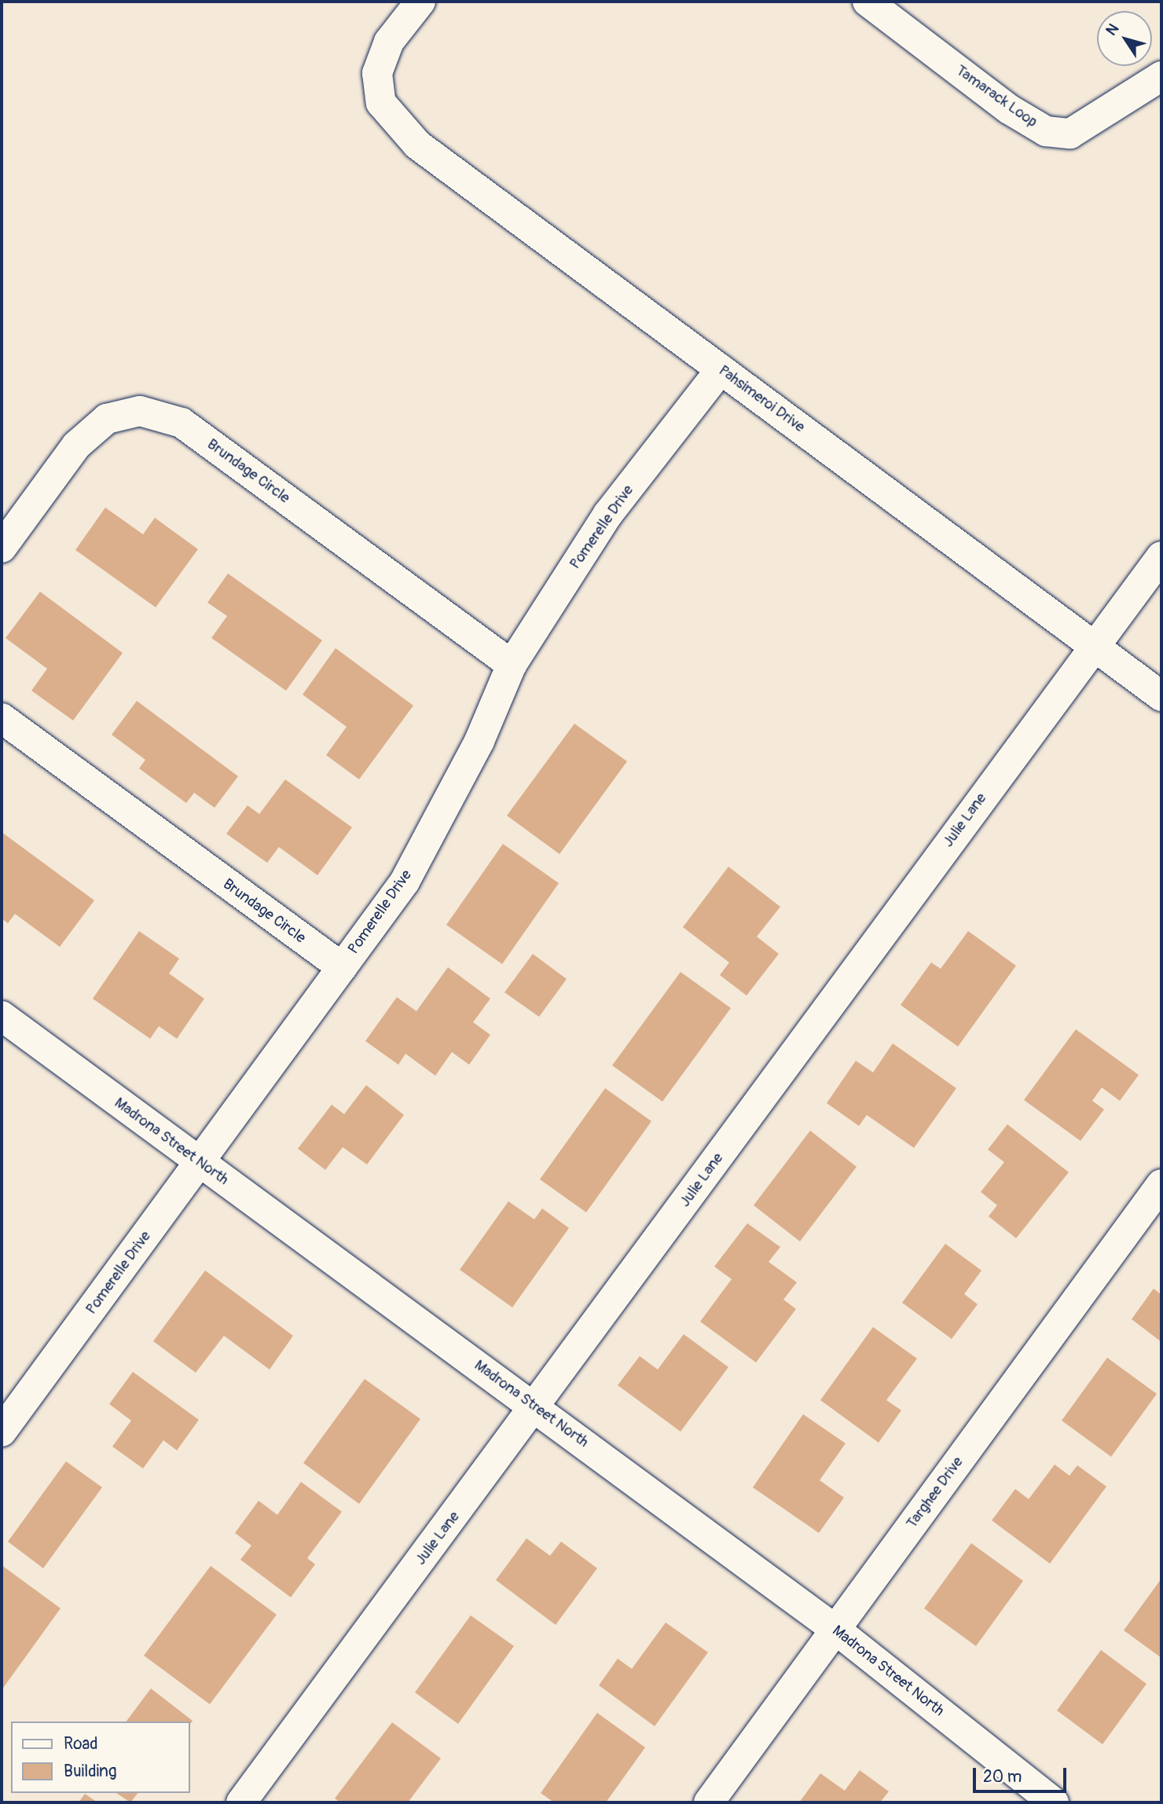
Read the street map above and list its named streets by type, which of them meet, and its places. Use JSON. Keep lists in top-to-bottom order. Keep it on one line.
{"streets":{"street":["Tamarack Loop","Pahsimeroi Drive","Brundage Circle","Pomerelle Drive","Julie Lane","Madrona Street North","Targhee Drive"]},"crossings":[["Pahsimeroi Drive","Pomerelle Drive"],["Pahsimeroi Drive","Julie Lane"],["Brundage Circle","Pomerelle Drive"],["Pomerelle Drive","Madrona Street North"],["Julie Lane","Madrona Street North"],["Madrona Street North","Targhee Drive"]],"legend":["Road","Building"],"scale_bar":"20 m","north":"top left"}
